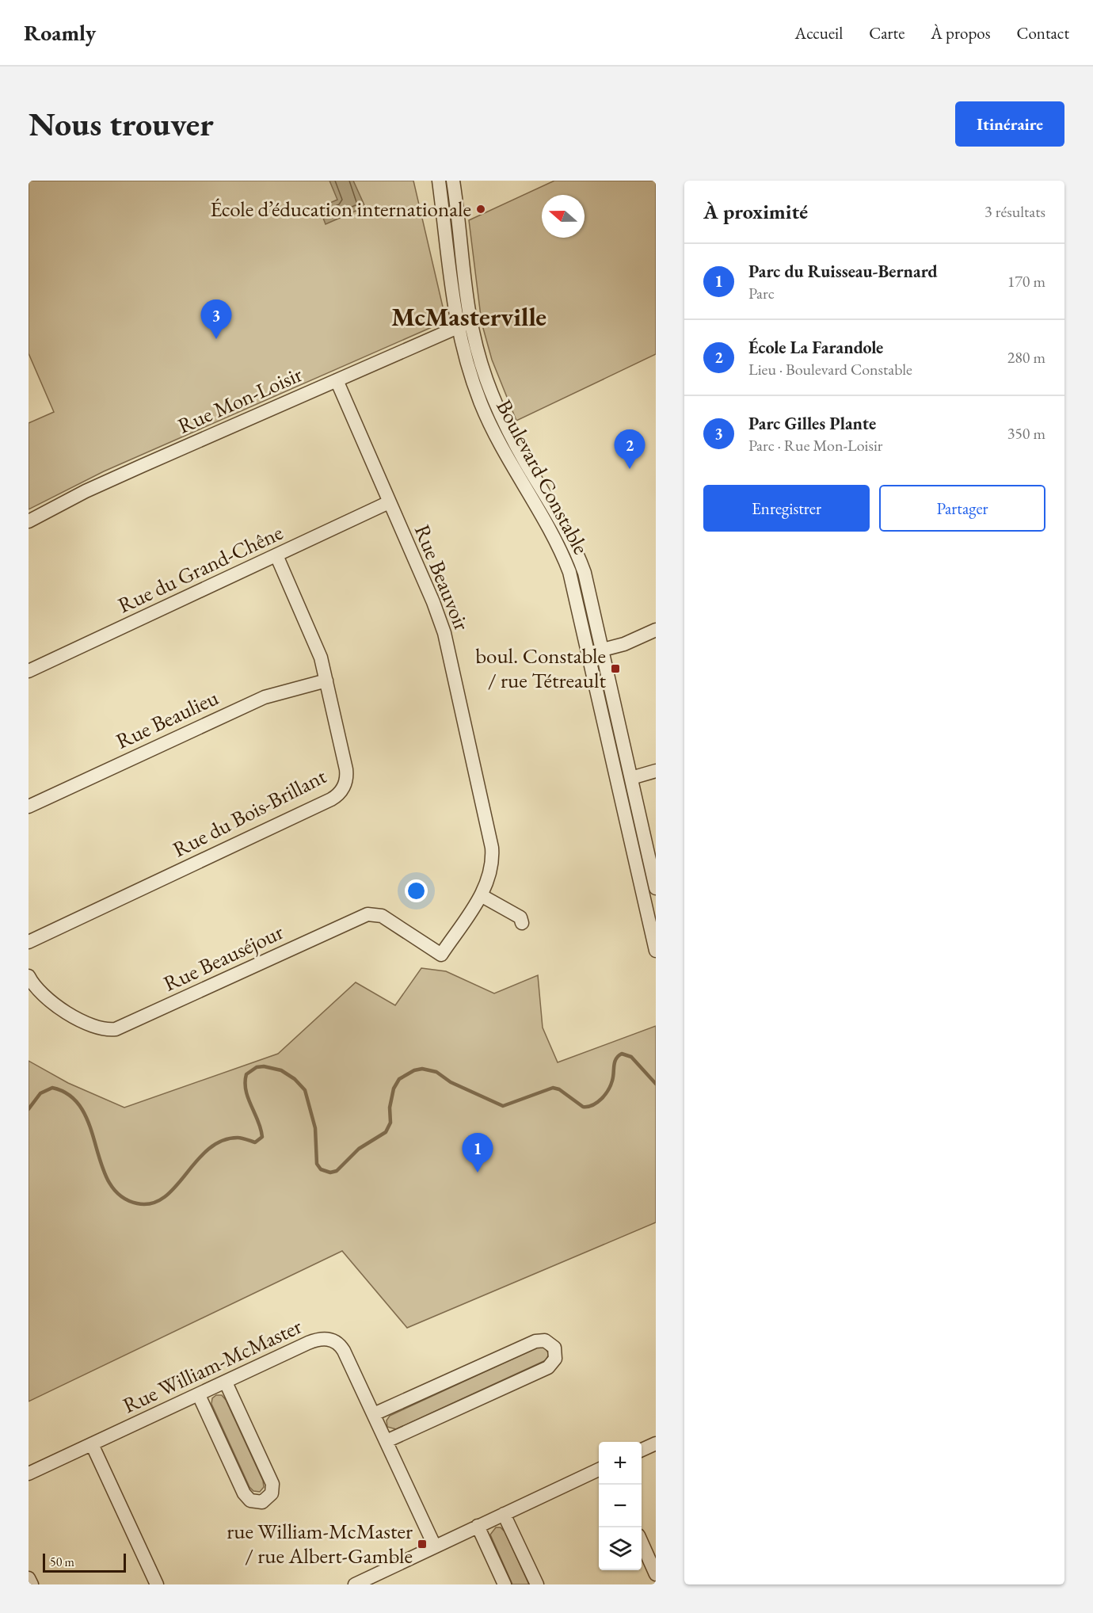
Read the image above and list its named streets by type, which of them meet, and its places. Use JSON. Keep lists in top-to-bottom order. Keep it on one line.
{"streets":{"street":["Rue Mon-Loisir","Boulevard Constable","Rue du Grand-Chêne","Rue Beauvoir","Rue Beaulieu","Rue du Bois-Brillant","Rue Beauséjour","Rue William-McMaster"]},"crossings":[["Rue Mon-Loisir","Boulevard Constable"],["Rue Mon-Loisir","Rue Beauvoir"],["Rue du Grand-Chêne","Rue Beauvoir"],["Rue du Grand-Chêne","Rue du Bois-Brillant"],["Rue Beauvoir","Rue Beauséjour"],["Rue Beaulieu","Rue du Bois-Brillant"]],"districts":["McMasterville"],"places":{"other":["École d’éducation internationale"],"transit":["boul. Constable / rue Tétreault","rue William-McMaster / rue Albert-Gamble"]},"scale_bar":"50 m","north":"left","page":{"header":"Roamly","nav":["Accueil","Carte","À propos","Contact"],"buttons":["Itinéraire",["Enregistrer","Partager"]],"title":"Nous trouver","heading":["À proximité","3 résultats"],"list":[{"mark":"1","name":"Parc du Ruisseau-Bernard","note":"Parc","value":"170 m"},{"mark":"2","name":"École La Farandole","note":"Lieu · Boulevard Constable","value":"280 m"},{"mark":"3","name":"Parc Gilles Plante","note":"Parc · Rue Mon-Loisir","value":"350 m"}],"pins":["3","2","1"],"map_buttons":["+","−"],"scale":"50 m"}}
